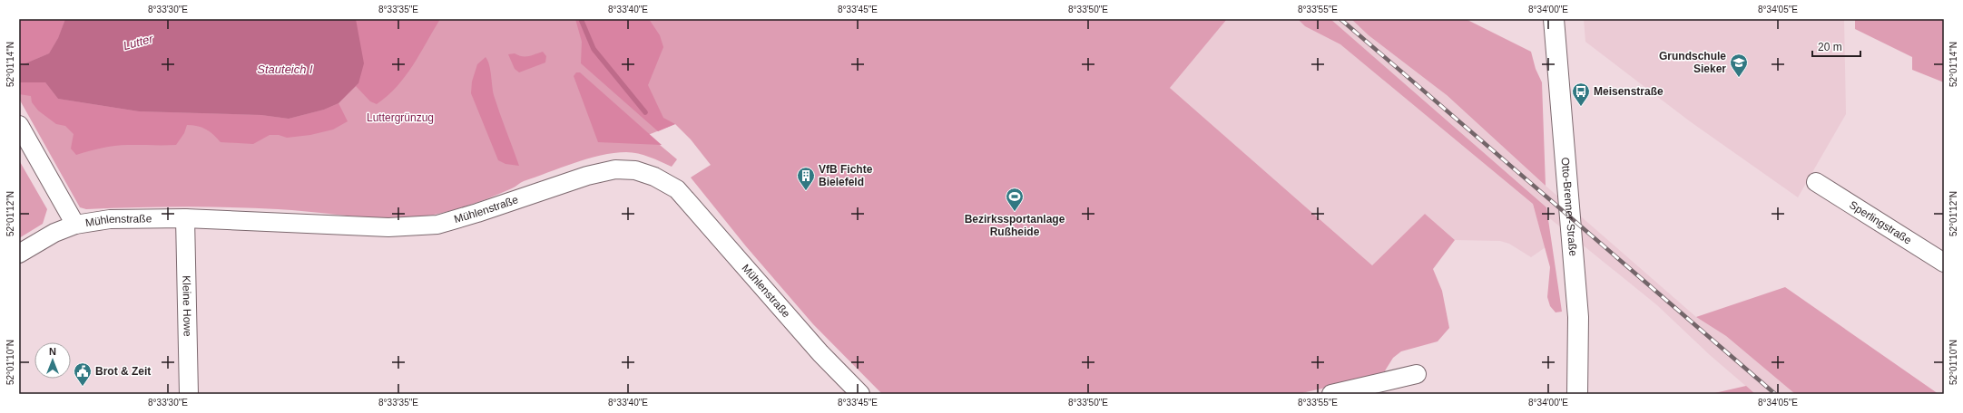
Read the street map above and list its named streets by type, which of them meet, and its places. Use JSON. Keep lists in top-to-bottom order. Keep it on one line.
{"streets":{"street":["Otto-Brenner-Straße","Mühlenstraße","Sperlingstraße","Kleine Howe"]},"crossings":[["Mühlenstraße","Kleine Howe"]],"water":["Lutter","Stauteich I"],"parks":["Luttergrünzug"],"places":{"school or university":["Grundschule Sieker"],"bus stop":["Meisenstraße"],"building":["VfB Fichte Bielefeld"],"sports":["Bezirkssportanlage Rußheide"],"public building":["Brot & Zeit"]},"scale_bar":"20 m","north":"top","coordinates":["8°33'30\"E","8°33'35\"E","8°33'40\"E","8°33'45\"E","8°33'50\"E","8°33'55\"E","8°34'00\"E","8°34'05\"E","52°01'14\"N","52°01'12\"N","52°01'10\"N"]}
